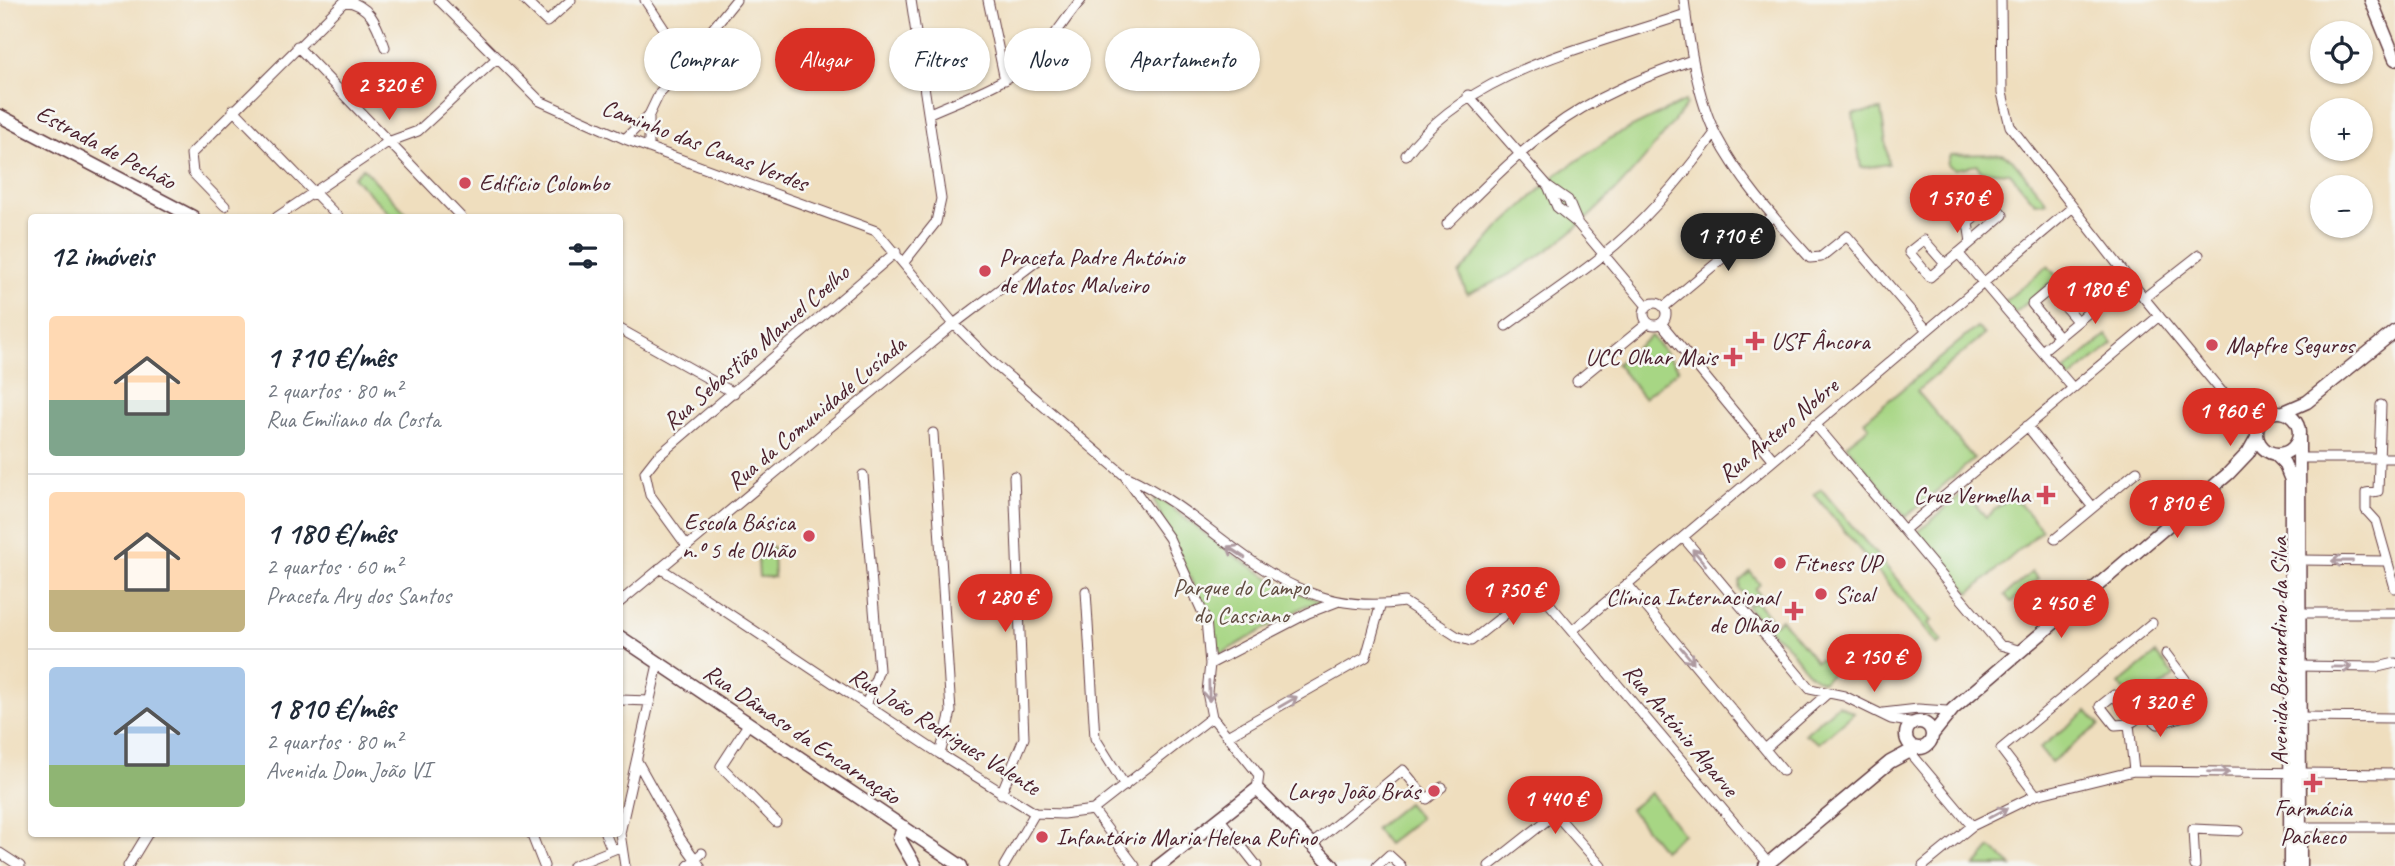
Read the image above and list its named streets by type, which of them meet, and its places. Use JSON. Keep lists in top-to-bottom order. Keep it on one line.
{"streets":{"main road":["Estrada de Pechão","Avenida Bernardino da Silva","Rua Dâmaso da Encarnação"],"street":["Caminho das Canas Verdes","Rua Sebastião Manuel Coelho","Rua da Comunidade Lusíada","Rua Antero Nobre","Rua António Algarve","Rua João Rodrigues Valente"]},"crossings":[["Caminho das Canas Verdes","Rua Sebastião Manuel Coelho"],["Caminho das Canas Verdes","Rua da Comunidade Lusíada"],["Rua Sebastião Manuel Coelho","Rua da Comunidade Lusíada"],["Rua da Comunidade Lusíada","Rua João Rodrigues Valente"],["Rua Antero Nobre","Rua António Algarve"]],"parks":["Parque do Campo do Cassiano"],"places":{"other":["Edifício Colombo","Praceta Padre António de Matos Malveiro","Mapfre Seguros","Escola Básica n.º 5 de Olhão","Fitness UP","Sical","Largo João Brás","Infantário Maria Helena Rufino"],"health":["USF Âncora","UCC Olhar Mais","Cruz Vermelha","Clínica Internacional de Olhão","Farmácia Pacheco"]},"page":{"map_buttons":["+","−"],"chip":["Comprar","Alugar","Filtros","Novo","Apartamento"],"price":["2 320 €","1 570 €","1 710 €","1 180 €","1 960 €","1 810 €","1 750 €","1 280 €","2 450 €","2 150 €","1 320 €","1 440 €"],"heading":"12 imóveis","list":[{"name":"1 710 €/mês","note":"2 quartos · 80 m² · Rua Emiliano da Costa"},{"name":"1 180 €/mês","note":"2 quartos · 60 m² · Praceta Ary dos Santos"},{"name":"1 810 €/mês","note":"2 quartos · 80 m² · Avenida Dom João VI"}]}}
